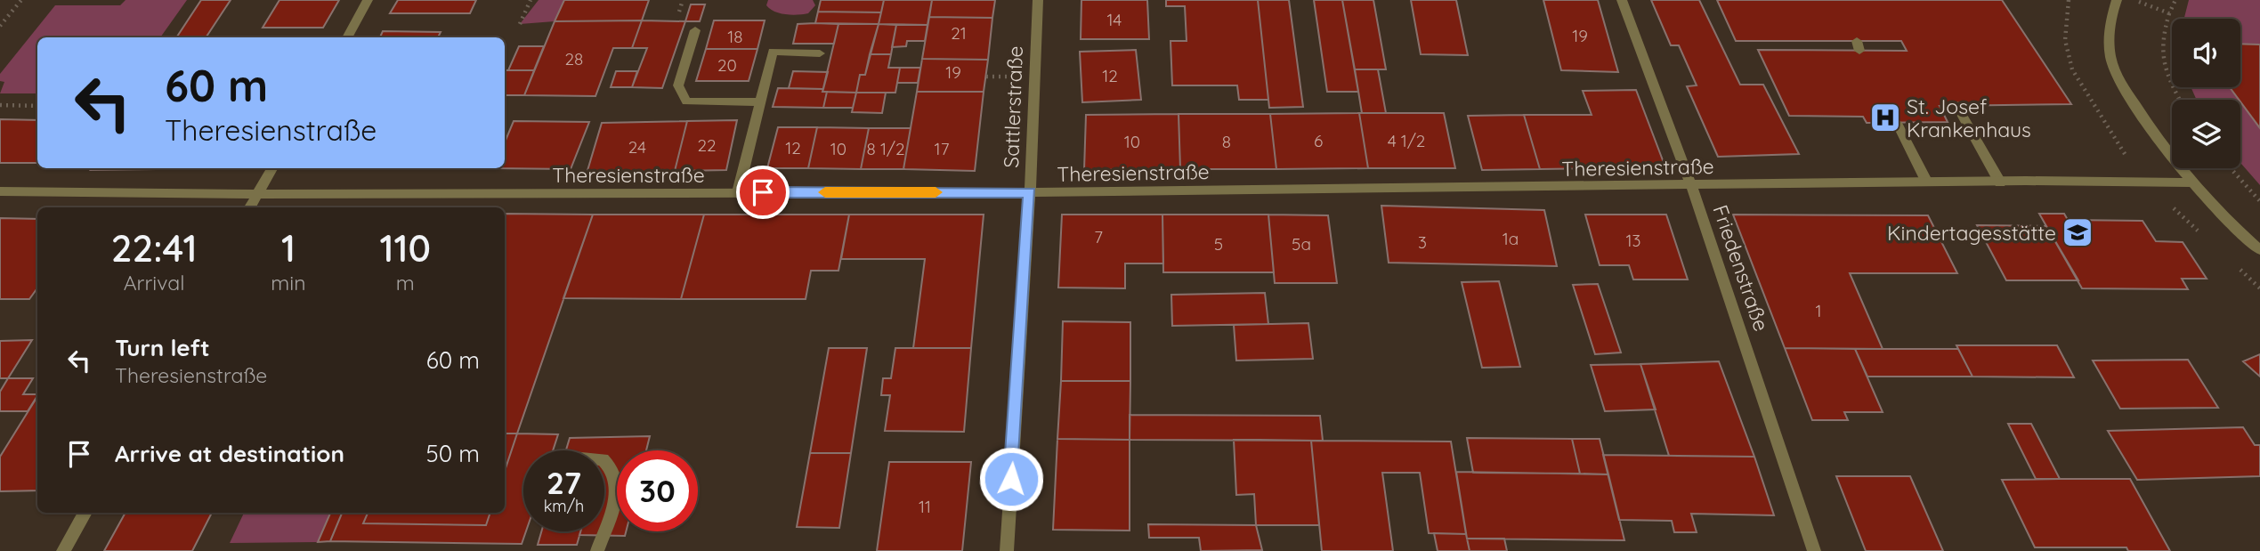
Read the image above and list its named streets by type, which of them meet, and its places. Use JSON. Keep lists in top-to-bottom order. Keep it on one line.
{"streets":{"street":["Sattlerstraße","Theresienstraße","Friedenstraße"]},"crossings":[["Sattlerstraße","Theresienstraße"],["Theresienstraße","Friedenstraße"]],"places":{"hospital":["St. Josef Krankenhaus"],"school or university":["Kindertagesstätte"]},"house_numbers":["14","21","19","18","28","20","19","12","6","4 1/2","10","8","22","24","12","10","8 1/2","17","7","1a","13","3","5","5a","1","11"],"page":{"turn":["60 m","Theresienstraße"],"eta":["22:41","Arrival","1","min","110","m"],"list":[{"name":"Turn left","note":"Theresienstraße","value":"60 m"},{"name":"Arrive at destination","value":"50 m"}],"speed":"27 km/h","limit":"30"}}
